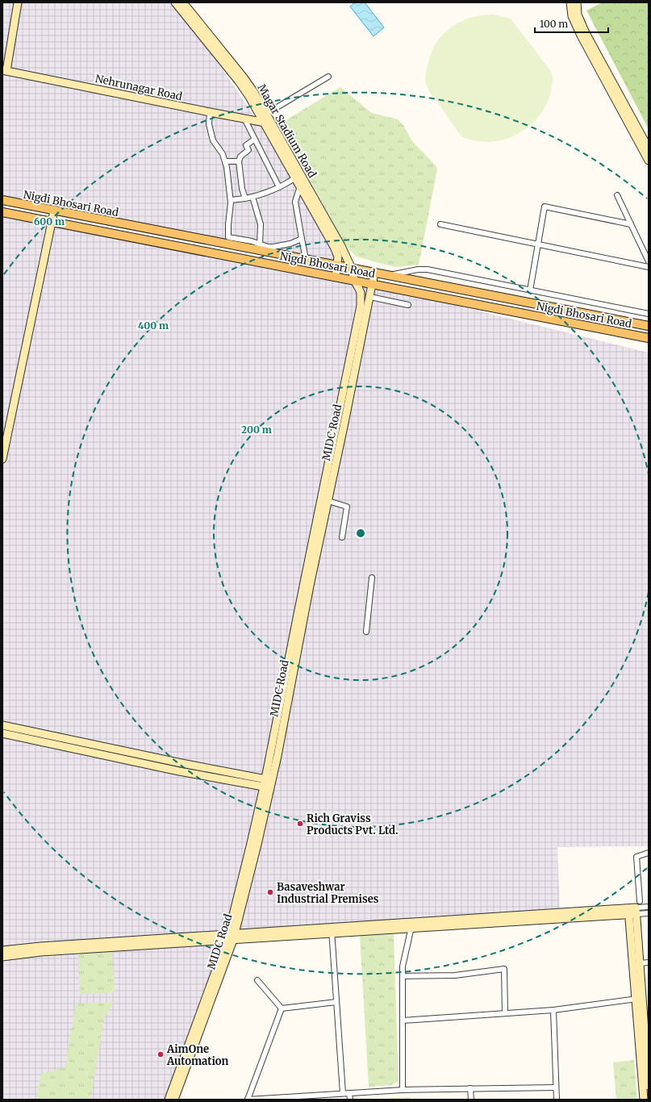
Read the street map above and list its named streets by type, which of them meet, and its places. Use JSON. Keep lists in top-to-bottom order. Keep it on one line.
{"streets":{"main road":["Nehrunagar Road","Magar Stadium Road","Nigdi Bhosari Road","MIDC Road"]},"crossings":[["Nehrunagar Road","Magar Stadium Road"],["Magar Stadium Road","Nigdi Bhosari Road"],["Magar Stadium Road","MIDC Road"],["Nigdi Bhosari Road","MIDC Road"]],"places":["Rich Graviss Products Pvt. Ltd.","Basaveshwar Industrial Premises","AimOne Automation"],"scale_bar":"100 m","rings":["600 m","400 m","200 m"]}
